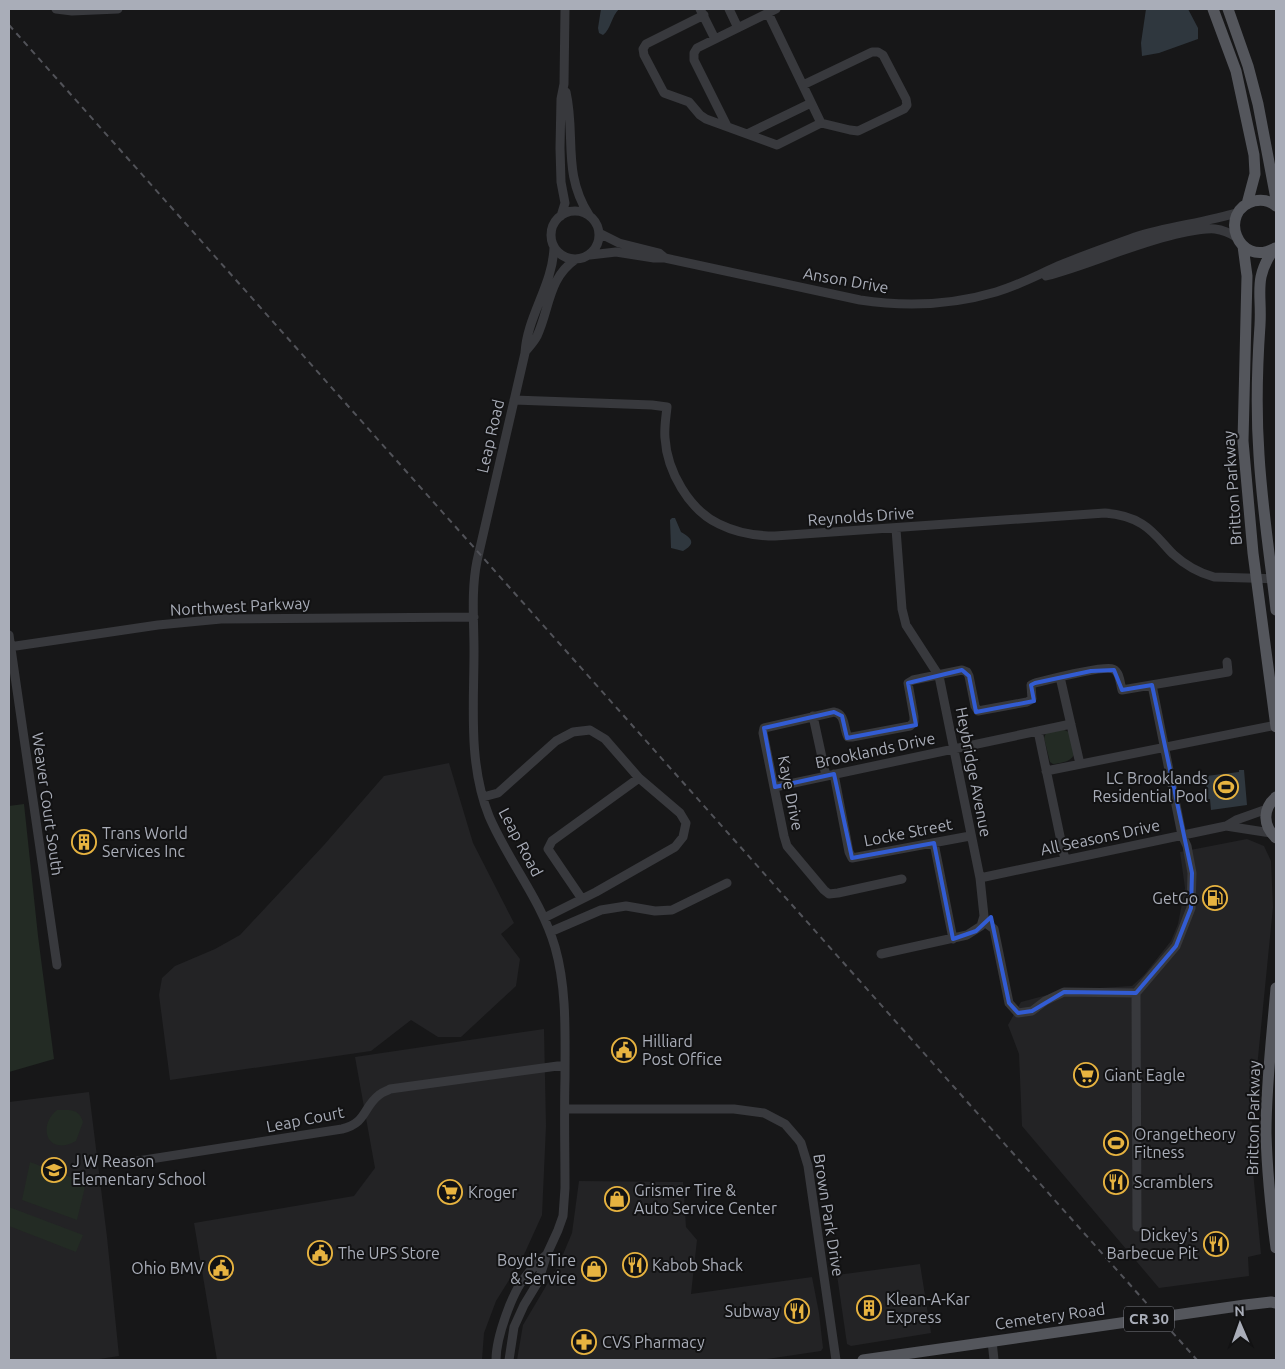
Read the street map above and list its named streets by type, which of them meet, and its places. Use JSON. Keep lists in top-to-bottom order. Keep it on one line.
{"streets":{"main road":["Britton Parkway","Cemetery Road","CR 30"],"street":["Anson Drive","Leap Road","Reynolds Drive","Northwest Parkway","Brooklands Drive","Heybridge Avenue","Kaye Drive","Weaver Court South","Locke Street","All Seasons Drive","Leap Court","Brown Park Drive"]},"crossings":[["Anson Drive","Leap Road"],["Anson Drive","Britton Parkway"],["Leap Road","Reynolds Drive"],["Leap Road","Northwest Parkway"],["Leap Road","Leap Court"],["Leap Road","Brown Park Drive"],["Britton Parkway","Reynolds Drive"],["Reynolds Drive","Heybridge Avenue"],["Northwest Parkway","Weaver Court South"],["Brooklands Drive","Heybridge Avenue"],["Brooklands Drive","Kaye Drive"],["Brooklands Drive","Locke Street"],["Heybridge Avenue","Locke Street"],["Heybridge Avenue","All Seasons Drive"]],"places":{"sports":["LC Brooklands Residential Pool","Orangetheory Fitness"],"building":["Trans World Services Inc","Klean-A-Kar Express"],"fuel station":["GetGo"],"public building":["Hilliard Post Office","The UPS Store","Ohio BMV"],"supermarket":["Giant Eagle","Kroger"],"school or university":["J W Reason Elementary School"],"restaurant":["Scramblers","Dickey's Barbecue Pit","Kabob Shack","Subway"],"shop":["Grismer Tire & Auto Service Center","Boyd's Tire & Service"],"pharmacy":["CVS Pharmacy"]},"north":"top"}
